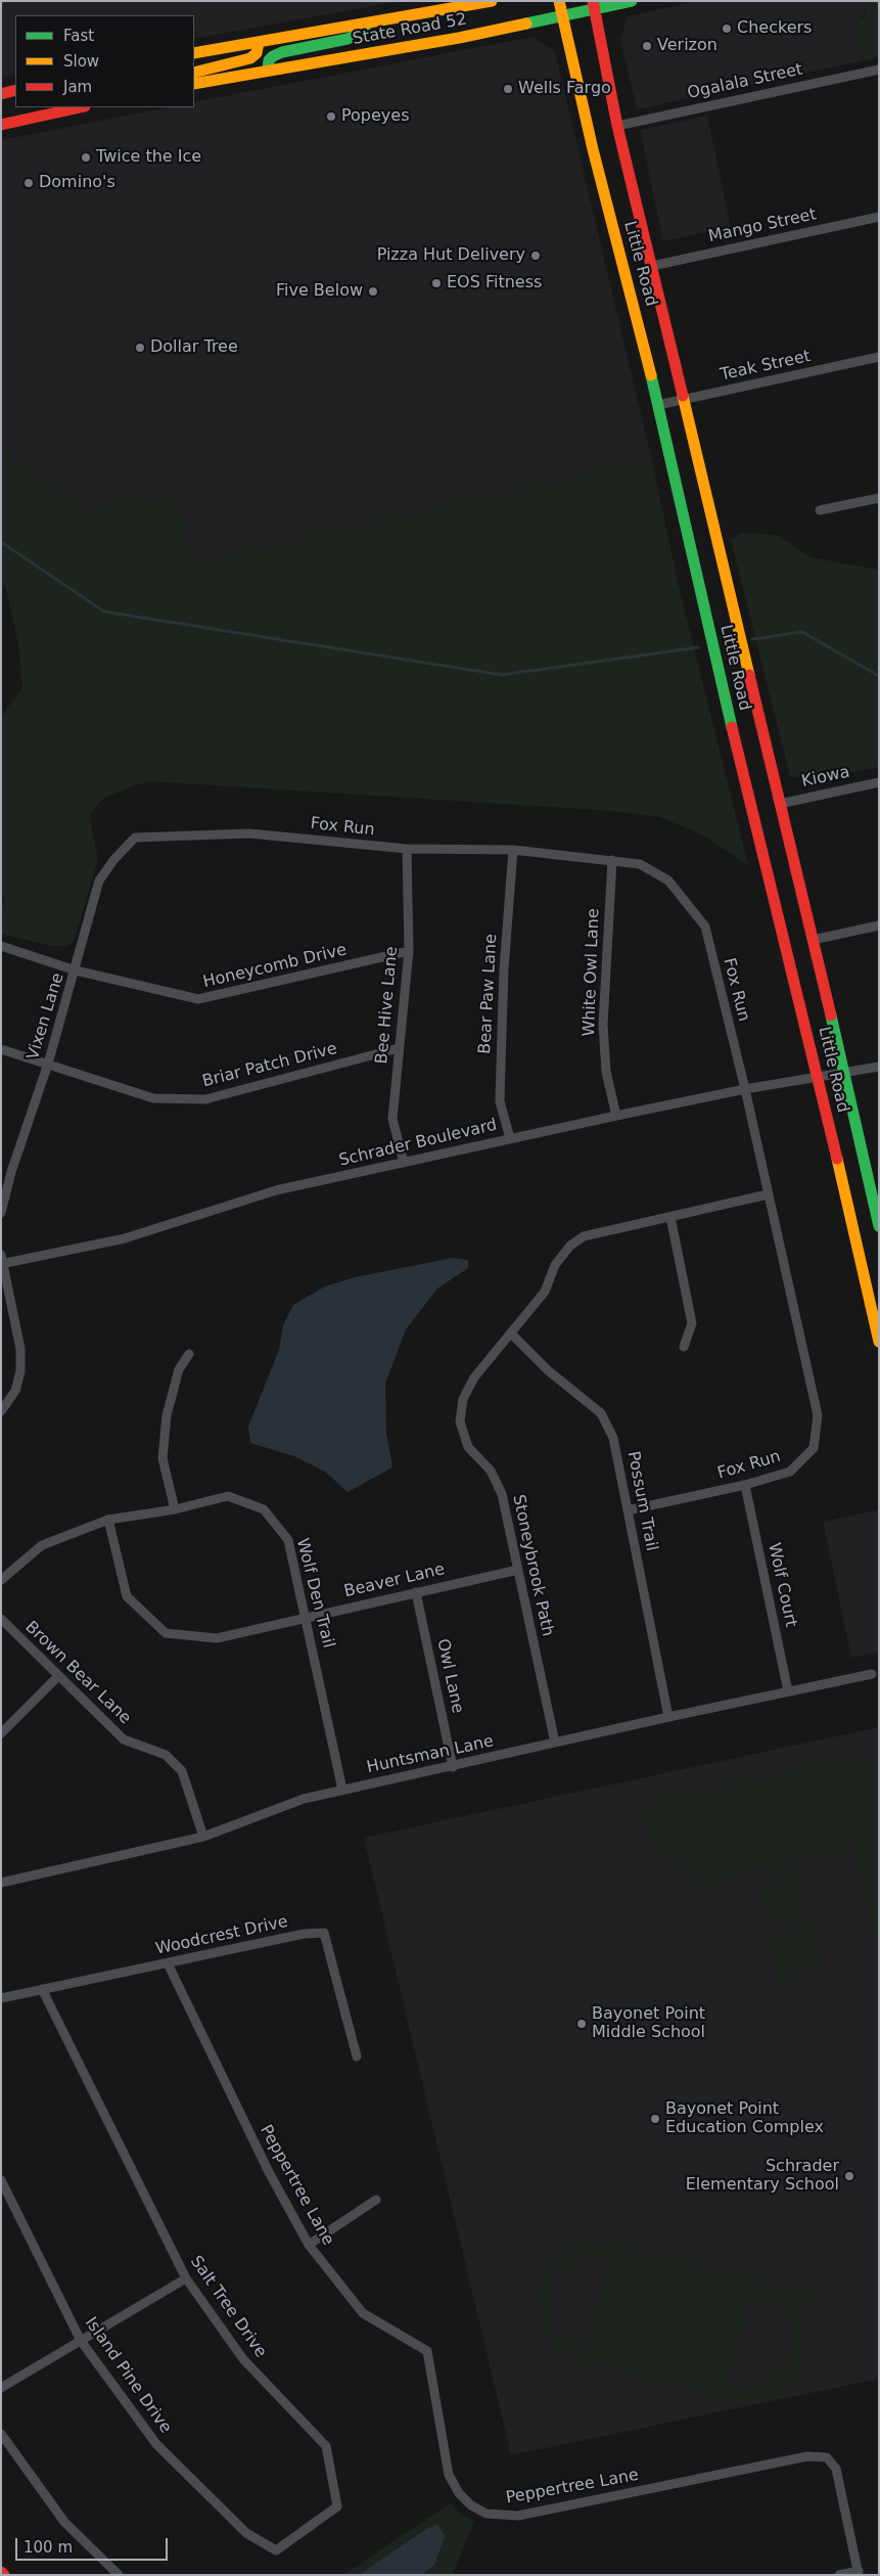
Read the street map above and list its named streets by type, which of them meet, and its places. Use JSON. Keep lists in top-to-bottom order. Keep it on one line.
{"streets":{"main road":["State Road 52","Little Road"],"street":["Ogalala Street","Mango Street","Teak Street","Kiowa","Fox Run","Honeycomb Drive","White Owl Lane","Bear Paw Lane","Bee Hive Lane","Vixen Lane","Briar Patch Drive","Schrader Boulevard","Possum Trail","Stoneybrook Path","Beaver Lane","Wolf Court","Wolf Den Trail","Brown Bear Lane","Owl Lane","Huntsman Lane","Woodcrest Drive","Peppertree Lane","Salt Tree Drive","Island Pine Drive"]},"crossings":[["State Road 52","Little Road"],["Ogalala Street","Little Road"],["Mango Street","Little Road"],["Little Road","Teak Street"],["Little Road","Kiowa"],["Little Road","Schrader Boulevard"],["Fox Run","White Owl Lane"],["Fox Run","Bear Paw Lane"],["Fox Run","Bee Hive Lane"],["Fox Run","Vixen Lane"],["Fox Run","Schrader Boulevard"],["Fox Run","Possum Trail"],["Fox Run","Stoneybrook Path"],["Fox Run","Wolf Court"],["Honeycomb Drive","Bee Hive Lane"],["Honeycomb Drive","Vixen Lane"],["White Owl Lane","Schrader Boulevard"],["Bear Paw Lane","Schrader Boulevard"],["Bee Hive Lane","Briar Patch Drive"],["Bee Hive Lane","Schrader Boulevard"],["Vixen Lane","Briar Patch Drive"],["Possum Trail","Stoneybrook Path"],["Possum Trail","Huntsman Lane"],["Stoneybrook Path","Beaver Lane"],["Stoneybrook Path","Huntsman Lane"],["Beaver Lane","Wolf Den Trail"],["Beaver Lane","Owl Lane"],["Wolf Court","Huntsman Lane"],["Wolf Den Trail","Huntsman Lane"],["Brown Bear Lane","Huntsman Lane"],["Owl Lane","Huntsman Lane"],["Woodcrest Drive","Peppertree Lane"],["Woodcrest Drive","Salt Tree Drive"],["Salt Tree Drive","Island Pine Drive"]],"places":["Checkers","Verizon","Wells Fargo","Popeyes","Twice the Ice","Domino's","Pizza Hut Delivery","EOS Fitness","Five Below","Dollar Tree","Bayonet Point Middle School","Bayonet Point Education Complex","Schrader Elementary School"],"legend":["Fast","Slow","Jam"],"scale_bar":"100 m"}
